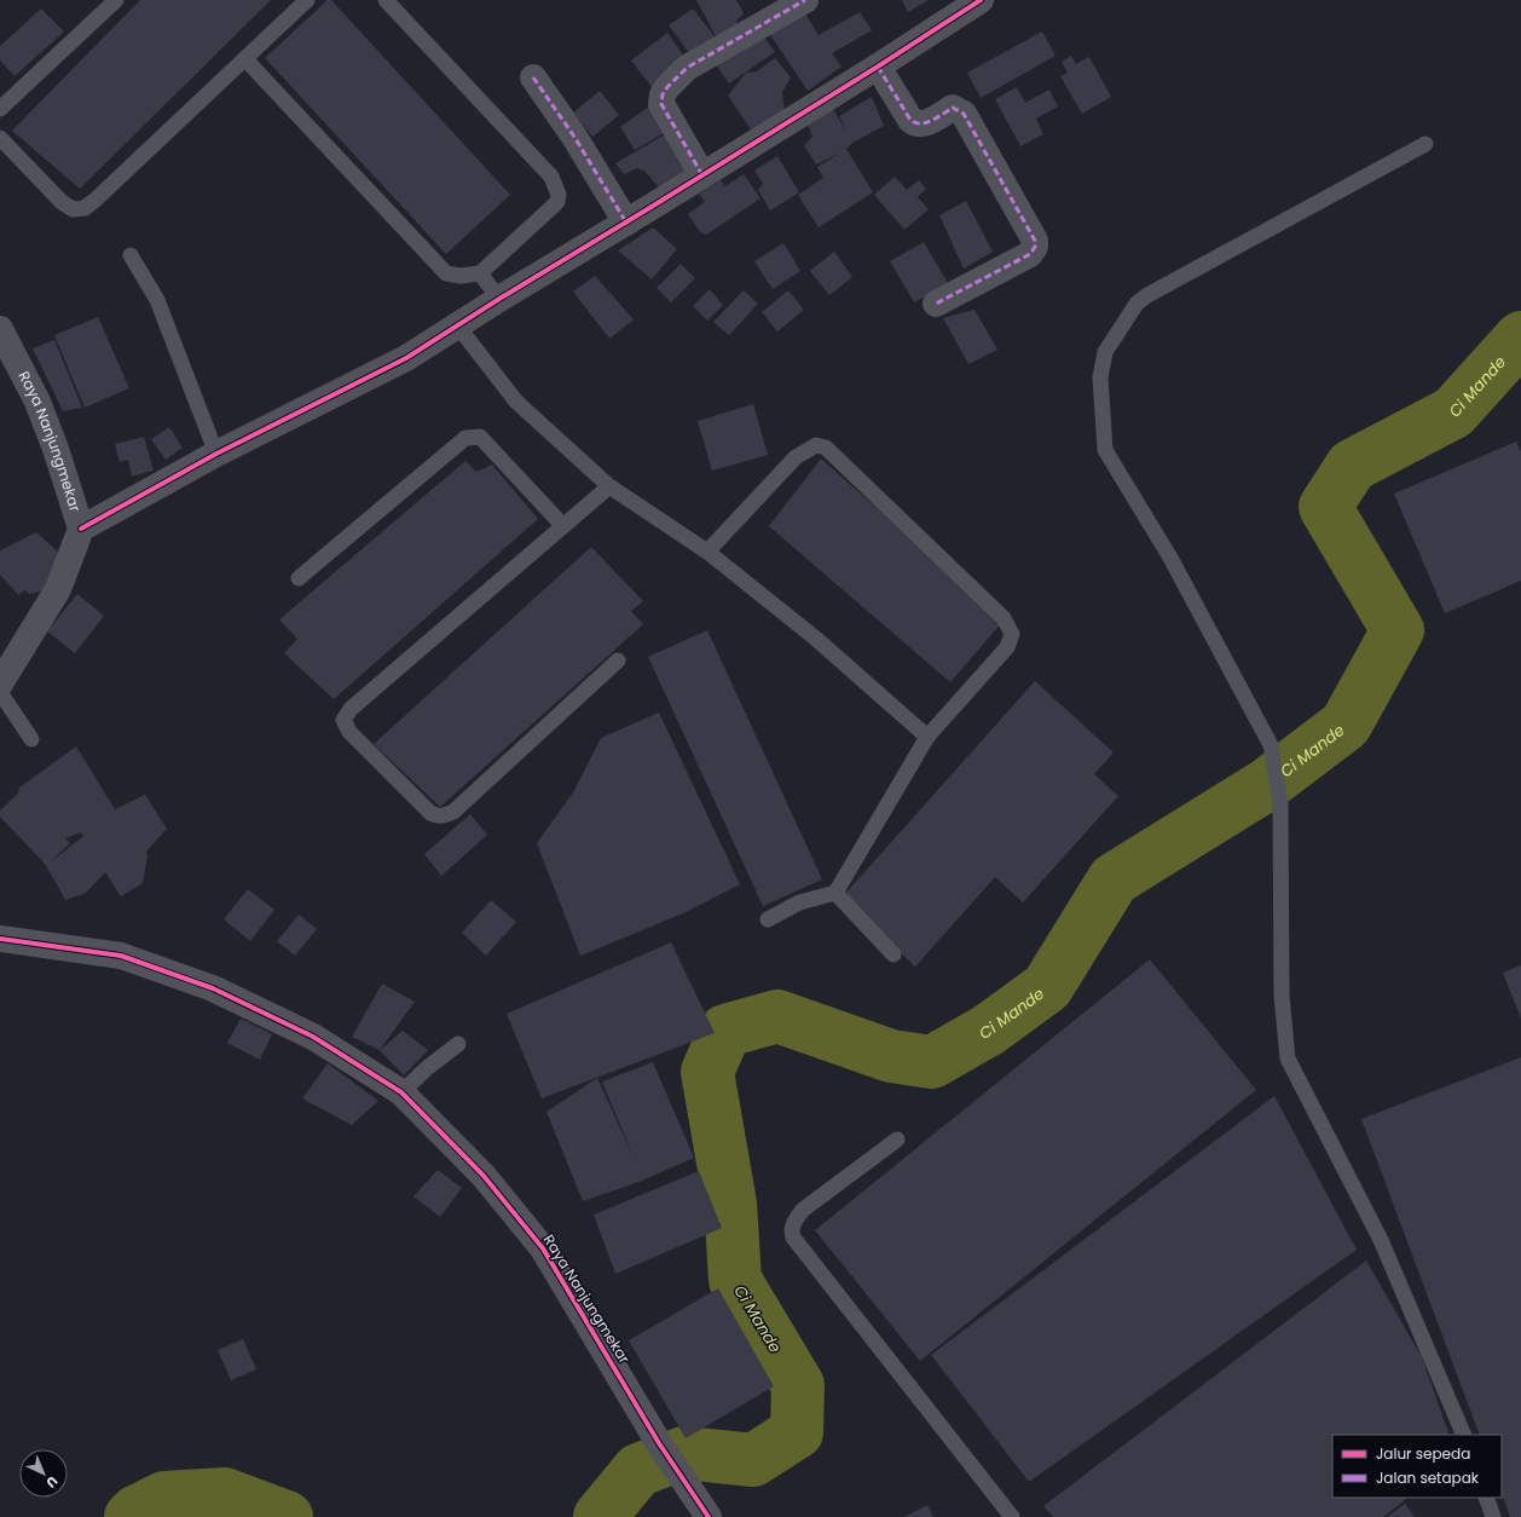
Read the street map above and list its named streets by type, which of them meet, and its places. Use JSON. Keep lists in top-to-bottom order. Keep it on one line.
{"streets":{"street":["Raya Nanjungmekar"]},"water":["Ci Mande"],"legend":["Jalur sepeda","Jalan setapak"],"north":"bottom right"}
